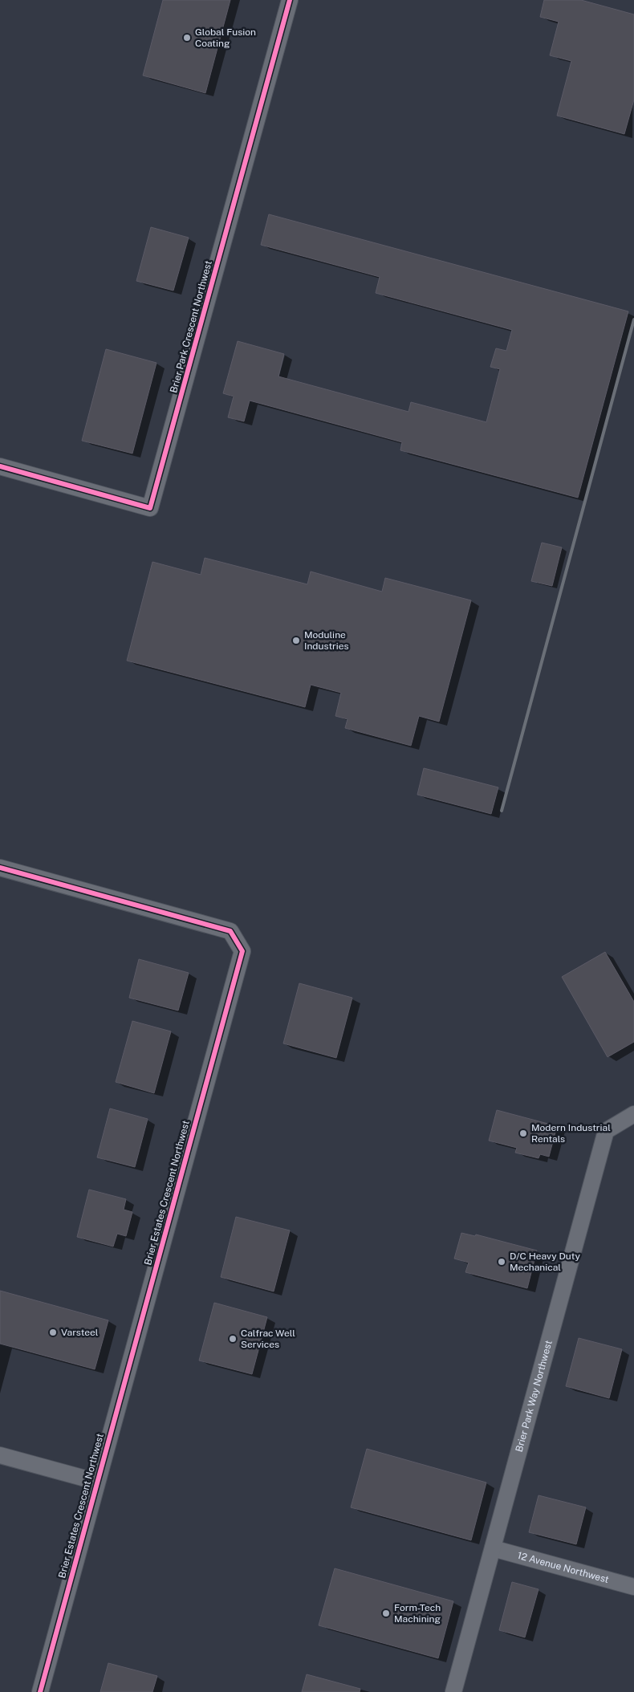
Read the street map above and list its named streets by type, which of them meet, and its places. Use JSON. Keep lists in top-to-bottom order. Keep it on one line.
{"streets":{"street":["Brier Park Crescent Northwest","Brier Estates Crescent Northwest","Brier Park Way Northwest","12 Avenue Northwest"]},"crossings":[["Brier Park Way Northwest","12 Avenue Northwest"]],"places":["Global Fusion Coating","Moduline Industries","Modern Industrial Rentals","D/C Heavy Duty Mechanical","Varsteel","Calfrac Well Services","Form-Tech Machining"]}
